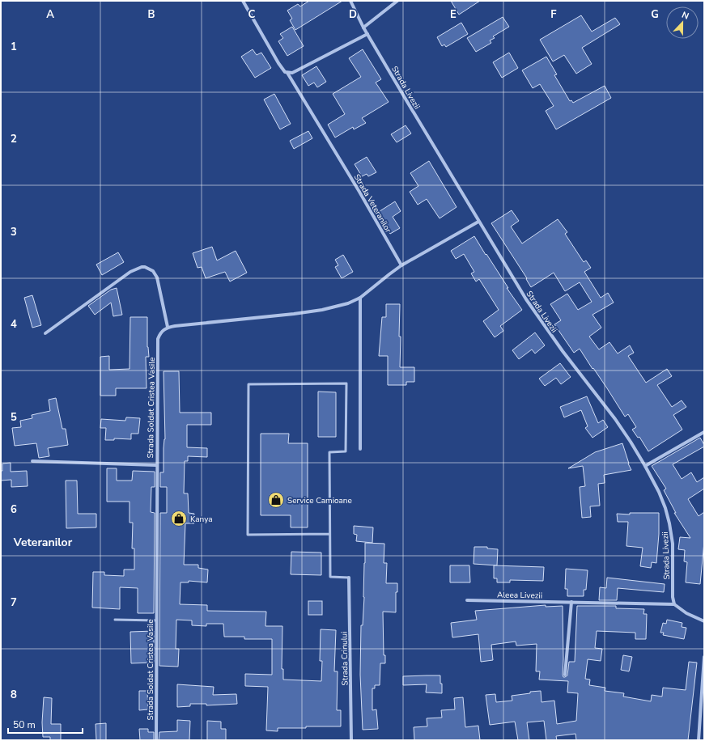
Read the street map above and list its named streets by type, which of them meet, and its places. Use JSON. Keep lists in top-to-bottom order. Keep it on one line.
{"streets":{"street":["Strada Livezii","Strada Veteranilor","Strada Soldat Cristea Vasile","Aleea Livezii","Strada Crinului"]},"crossings":[["Strada Livezii","Aleea Livezii"]],"districts":["Veteranilor"],"places":{"shop":["Service Camioane","Kanya"]},"scale_bar":"50 m","north":"top","grid":{"columns":["A","B","C","D","E","F","G"],"rows":["1","2","3","4","5","6","7","8"]}}
